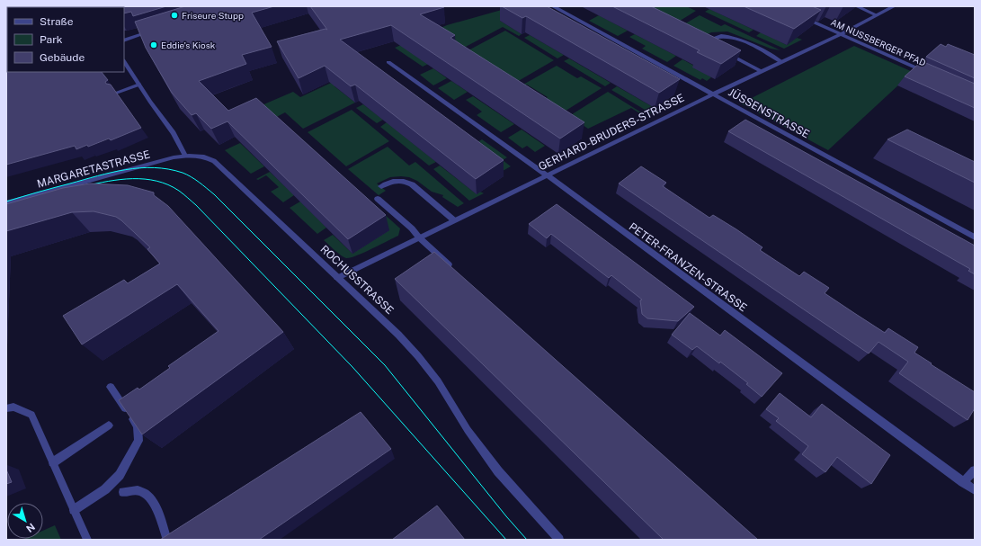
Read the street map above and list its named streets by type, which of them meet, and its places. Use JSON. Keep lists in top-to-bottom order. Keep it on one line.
{"streets":{"street":["AM NUSSBERGER PFAD","JÜSSENSTRASSE","GERHARD-BRUDERS-STRASSE","MARGARETASTRASSE","PETER-FRANZEN-STRASSE","ROCHUSSTRASSE"]},"crossings":[["AM NUSSBERGER PFAD","GERHARD-BRUDERS-STRASSE"],["JÜSSENSTRASSE","GERHARD-BRUDERS-STRASSE"],["GERHARD-BRUDERS-STRASSE","PETER-FRANZEN-STRASSE"],["GERHARD-BRUDERS-STRASSE","ROCHUSSTRASSE"],["MARGARETASTRASSE","ROCHUSSTRASSE"]],"places":["Friseure Stupp","Eddie's Kiosk"],"legend":["Straße","Park","Gebäude"],"north":"bottom right"}
